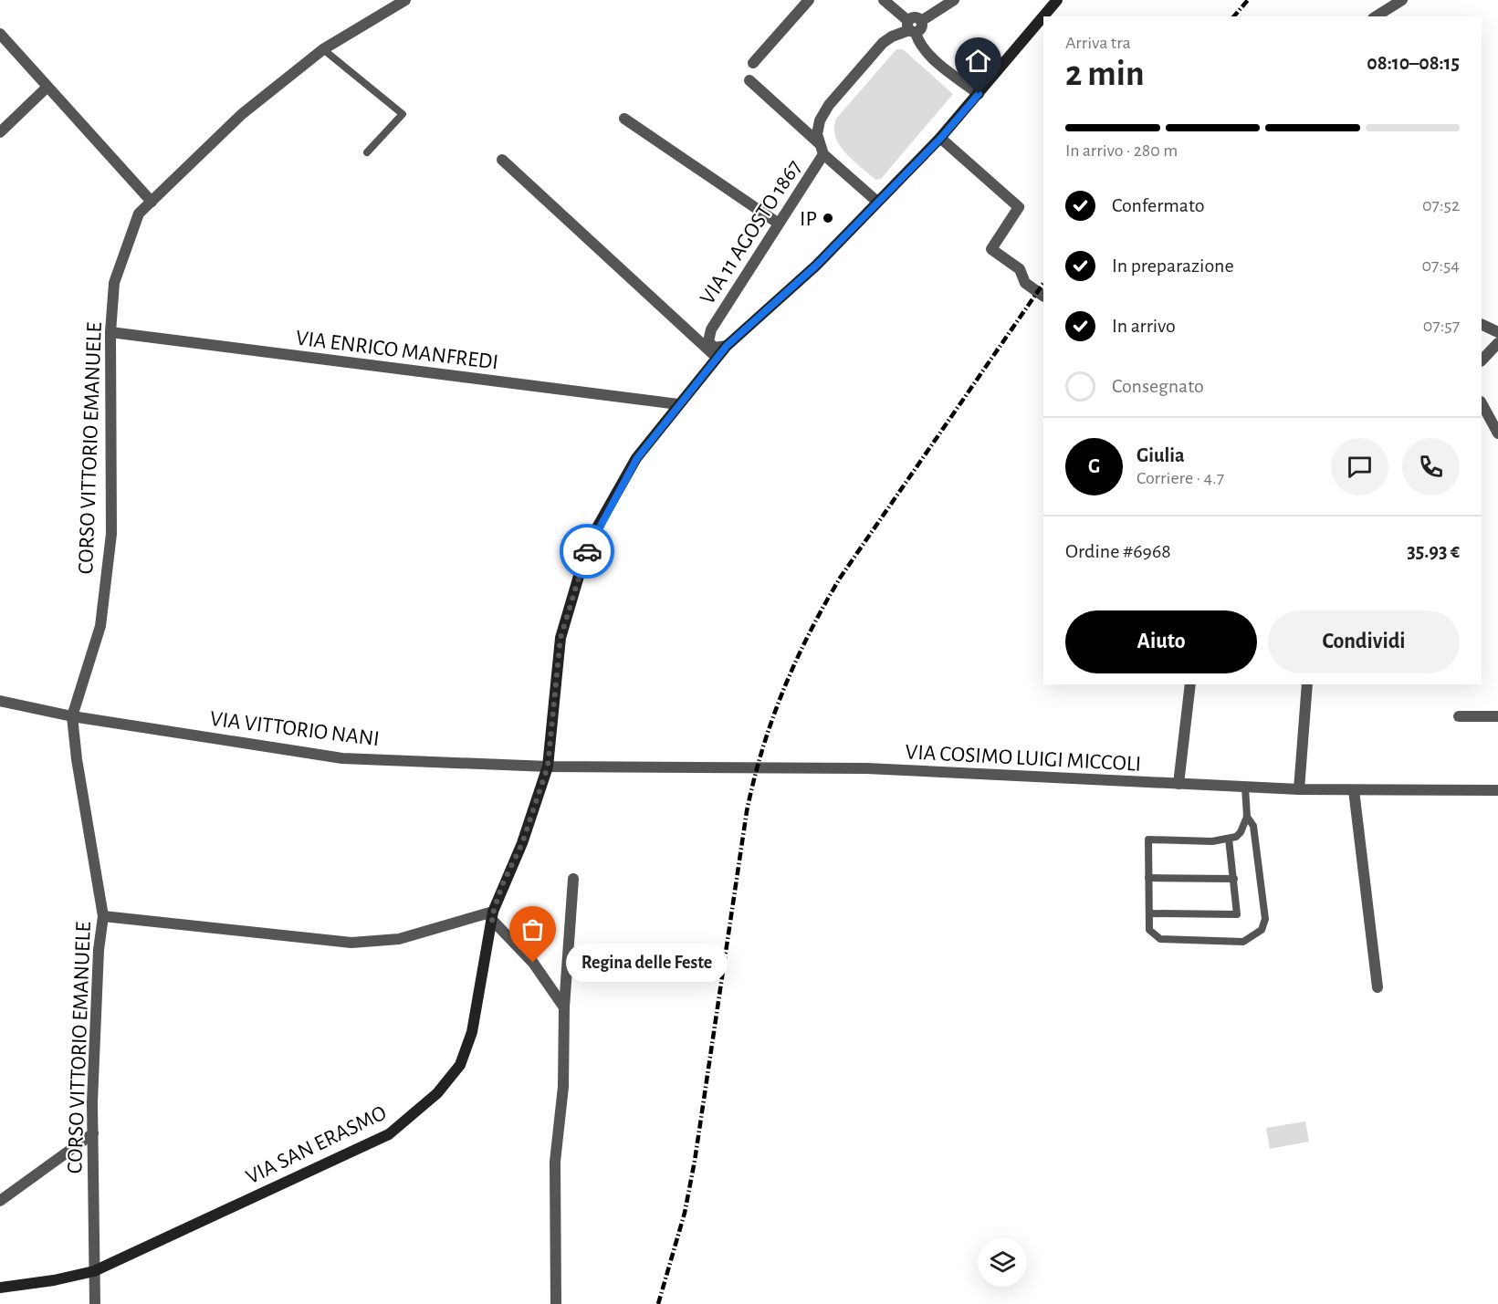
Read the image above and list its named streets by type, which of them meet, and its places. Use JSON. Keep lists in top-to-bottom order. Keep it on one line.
{"streets":{"main road":["VIA SAN ERASMO"],"street":["VIA 11 AGOSTO 1867","VIA ENRICO MANFREDI","CORSO VITTORIO EMANUELE","VIA VITTORIO NANI","VIA COSIMO LUIGI MICCOLI"]},"crossings":[["VIA 11 AGOSTO 1867","VIA SAN ERASMO"],["VIA ENRICO MANFREDI","CORSO VITTORIO EMANUELE"],["VIA ENRICO MANFREDI","VIA SAN ERASMO"],["CORSO VITTORIO EMANUELE","VIA VITTORIO NANI"],["CORSO VITTORIO EMANUELE","VIA SAN ERASMO"],["VIA VITTORIO NANI","VIA COSIMO LUIGI MICCOLI"],["VIA VITTORIO NANI","VIA SAN ERASMO"],["VIA COSIMO LUIGI MICCOLI","VIA SAN ERASMO"]],"places":["IP","Regina delle Feste"],"page":{"heading":["2 min","Arriva tra","08:10–08:15"],"panel":["Giulia","Corriere · 4.7","Ordine #6968","35.93 €"],"bar":"In arrivo · 280 m","list":[["Confermato","07:52"],["In preparazione","07:54"],["In arrivo","07:57"],"Consegnato"],"round":"G","buttons":["Aiuto","Condividi"],"bubble":"Regina delle Feste"}}
